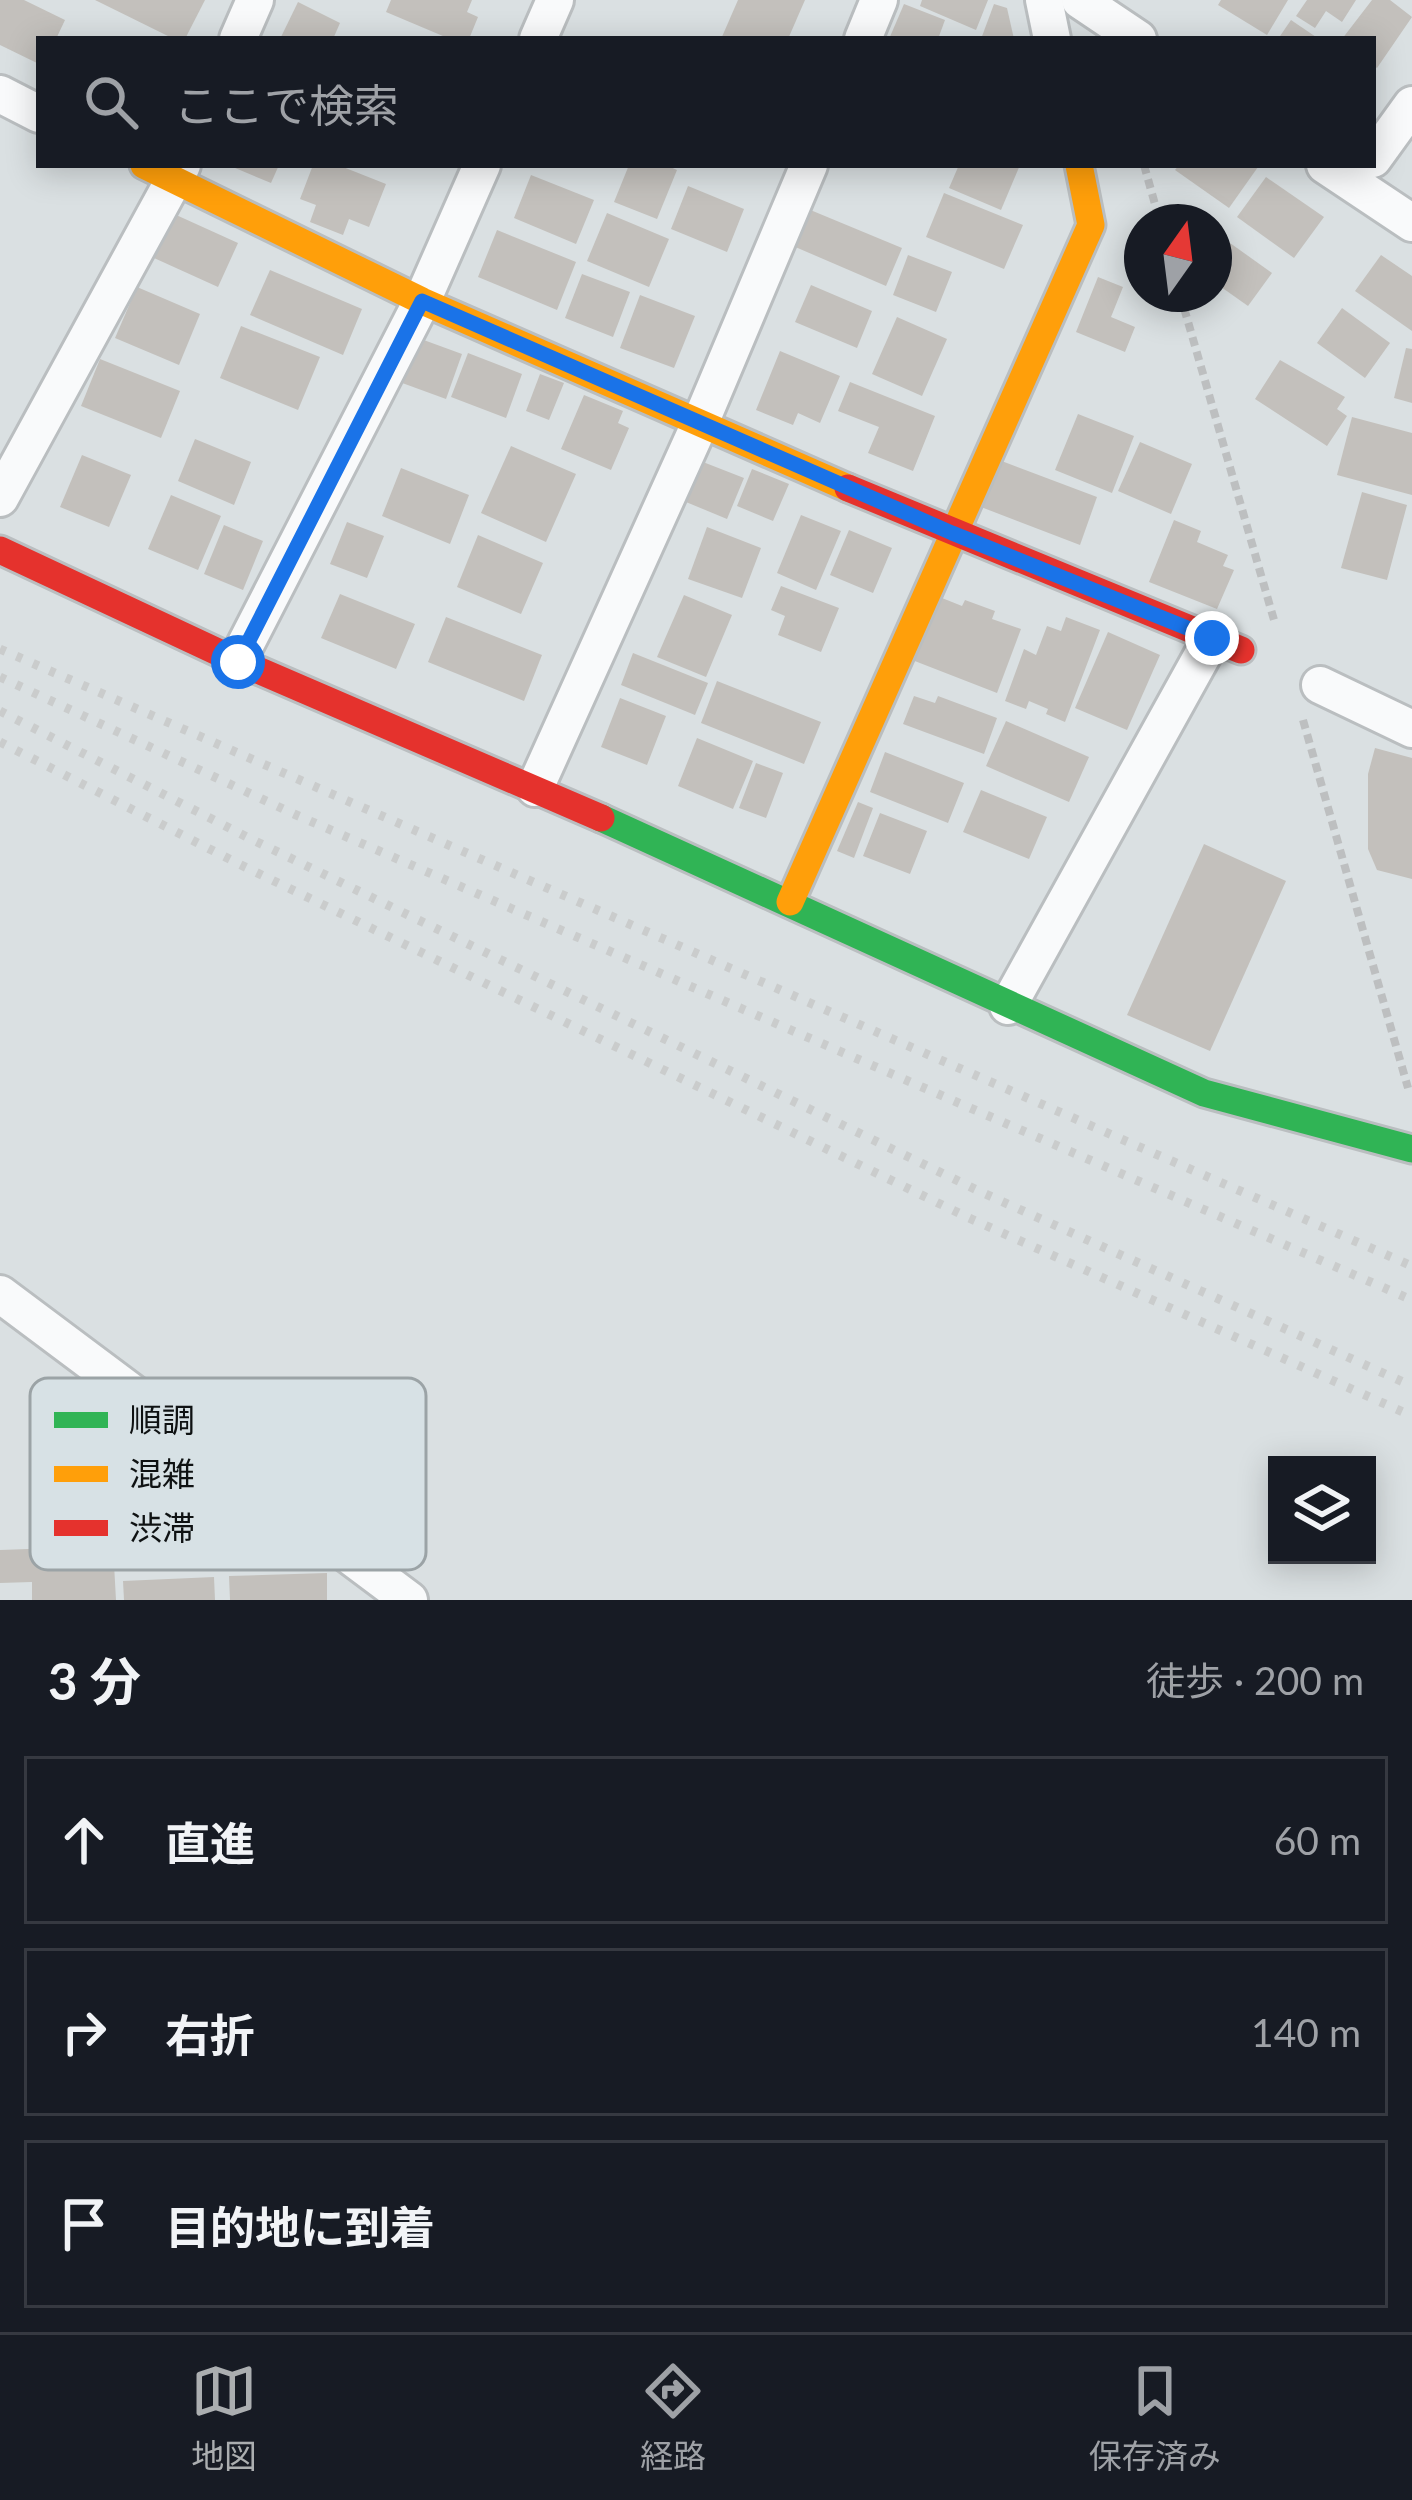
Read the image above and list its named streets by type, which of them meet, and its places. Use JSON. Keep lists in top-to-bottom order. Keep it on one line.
{"legend":["順調","混雑","渋滞"],"north":"top","page":{"search":"ここで検索","heading":["3 分","徒歩 · 200 m"],"list":[["直進","60 m"],["右折","140 m"],"目的地に到着"],"nav":["地図","経路","保存済み"]}}
